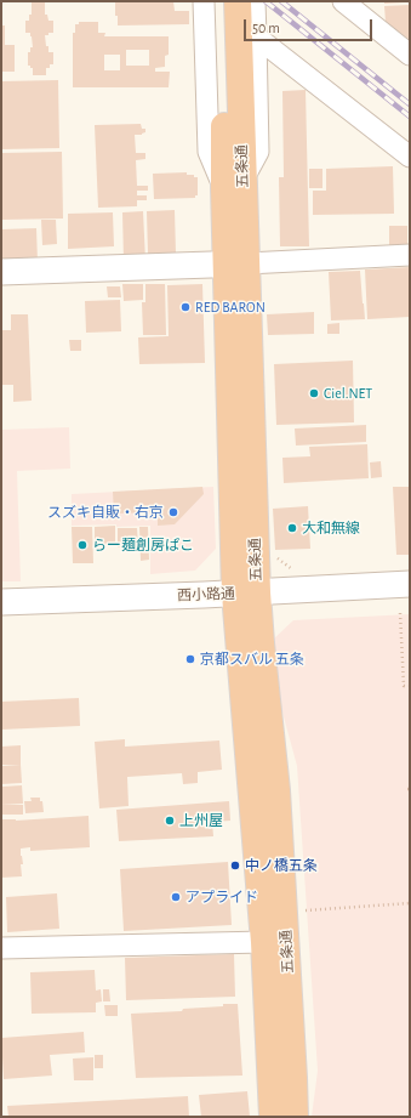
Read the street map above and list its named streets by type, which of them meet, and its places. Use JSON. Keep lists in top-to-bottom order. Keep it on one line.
{"streets":{"highway":["五条通"],"street":["西小路通"]},"crossings":[["五条通","西小路通"]],"places":["RED BARON","Ciel.NET","スズキ自販・右京","大和無線","らー麺創房ぱこ","京都スバル 五条","上州屋","中ノ橋五条","アプライド"],"scale_bar":"50 m"}
